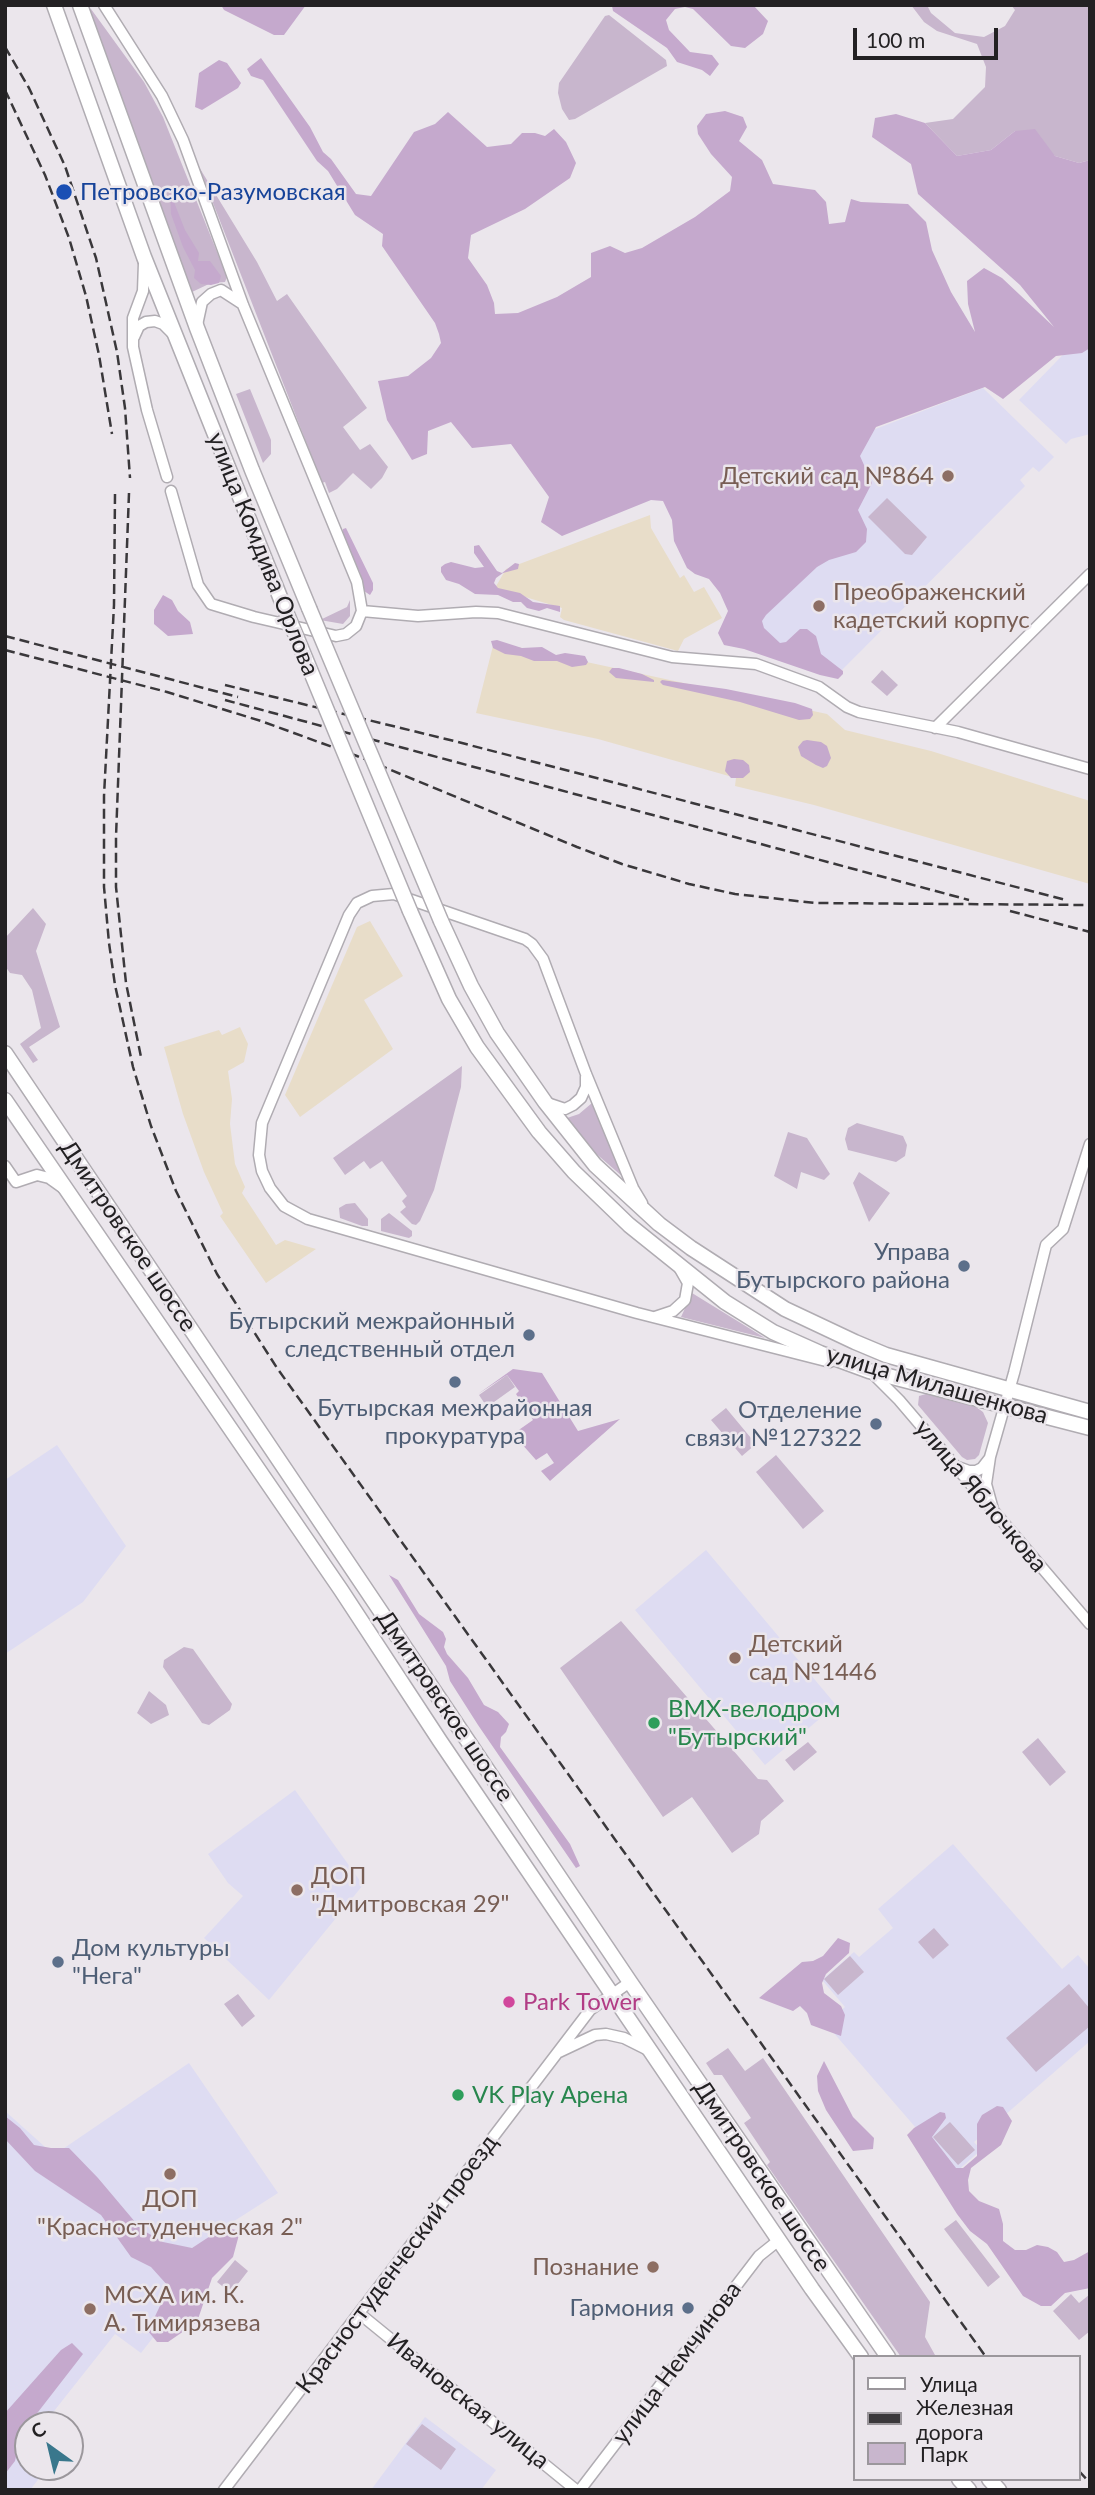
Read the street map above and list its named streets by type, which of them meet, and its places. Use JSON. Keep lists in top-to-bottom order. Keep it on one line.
{"streets":{"main road":["улица Комдива Орлова","Дмитровское шоссе","улица Милашенкова"],"street":["улица Яблочкова","Красностуденческий проезд","улица Немчинова","Ивановская улица"]},"crossings":[["улица Комдива Орлова","улица Милашенкова"],["Дмитровское шоссе","Красностуденческий проезд"],["Дмитровское шоссе","улица Немчинова"],["улица Милашенкова","улица Яблочкова"],["Красностуденческий проезд","Ивановская улица"],["улица Немчинова","Ивановская улица"]],"places":["Петровско-Разумовская","Детский сад №864","Преображенский кадетский корпус","Управа Бутырского района","Бутырский межрайонный следственный отдел","Бутырская межрайонная прокуратура","Отделение связи №127322","Детский сад №1446","BMX-велодром \"Бутырский\"","ДОП \"Дмитровская 29\"","Дом культуры \"Нега\"","Park Tower","VK Play Арена","ДОП \"Красностуденческая 2\"","Познание","Гармония","МСХА им. К. А. Тимирязева"],"legend":["Улица","Железная дорога","Парк"],"scale_bar":"100 m","north":"top left"}
